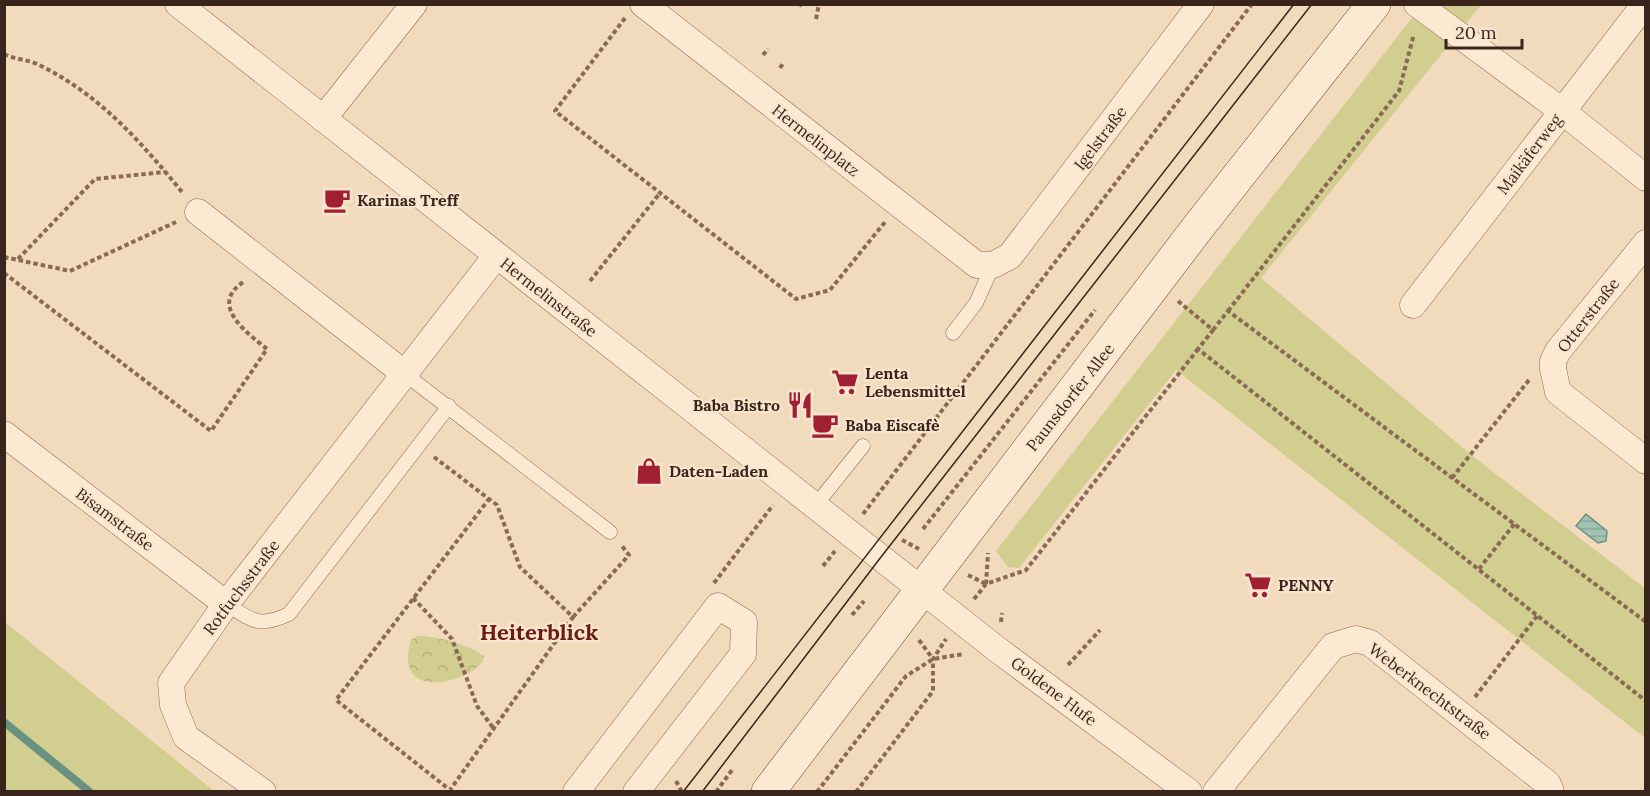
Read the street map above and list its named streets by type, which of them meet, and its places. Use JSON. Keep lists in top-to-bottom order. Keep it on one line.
{"streets":{"main road":["Paunsdorfer Allee"],"street":["Igelstraße","Hermelinplatz","Maikäferweg","Hermelinstraße","Otterstraße","Bisamstraße","Rotfuchsstraße","Goldene Hufe","Weberknechtstraße"]},"crossings":[["Igelstraße","Hermelinplatz"],["Hermelinstraße","Paunsdorfer Allee"],["Hermelinstraße","Rotfuchsstraße"],["Hermelinstraße","Goldene Hufe"],["Paunsdorfer Allee","Goldene Hufe"],["Bisamstraße","Rotfuchsstraße"]],"districts":["Heiterblick"],"places":{"cafe":["Karinas Treff","Baba Eiscafè"],"supermarket":["Lenta Lebensmittel","PENNY"],"restaurant":["Baba Bistro"],"shop":["Daten-Laden"]},"scale_bar":"20 m"}
